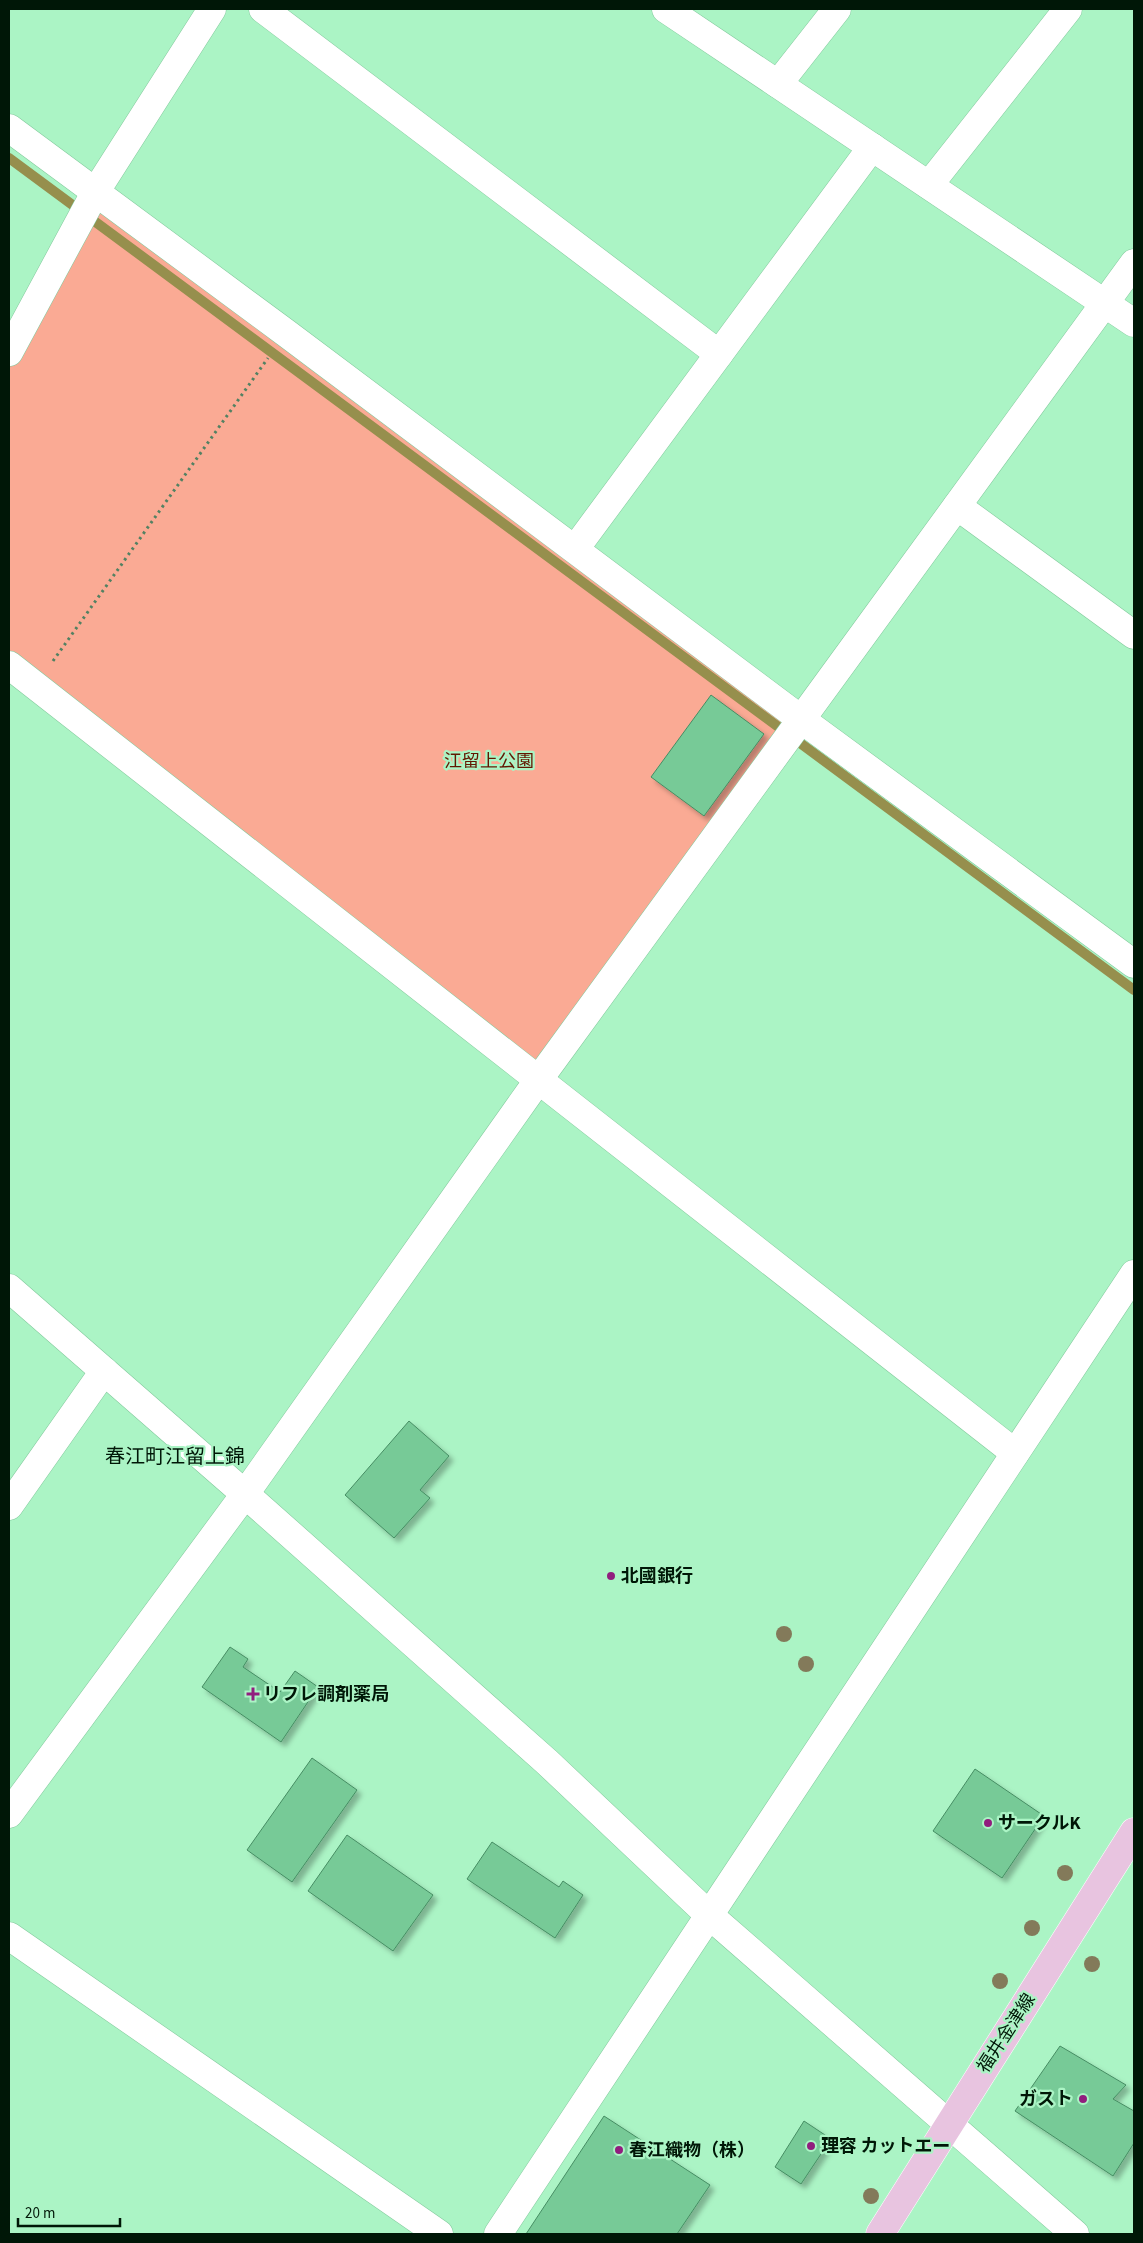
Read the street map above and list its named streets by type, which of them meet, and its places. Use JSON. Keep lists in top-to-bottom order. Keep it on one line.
{"streets":{"main road":["福井金津線"]},"districts":["春江町江留上錦"],"parks":["江留上公園"],"places":{"other":["北國銀行","サークルK","ガスト","理容 カットエー","春江織物（株）"],"health":["リフレ調剤薬局"]},"scale_bar":"20 m"}
